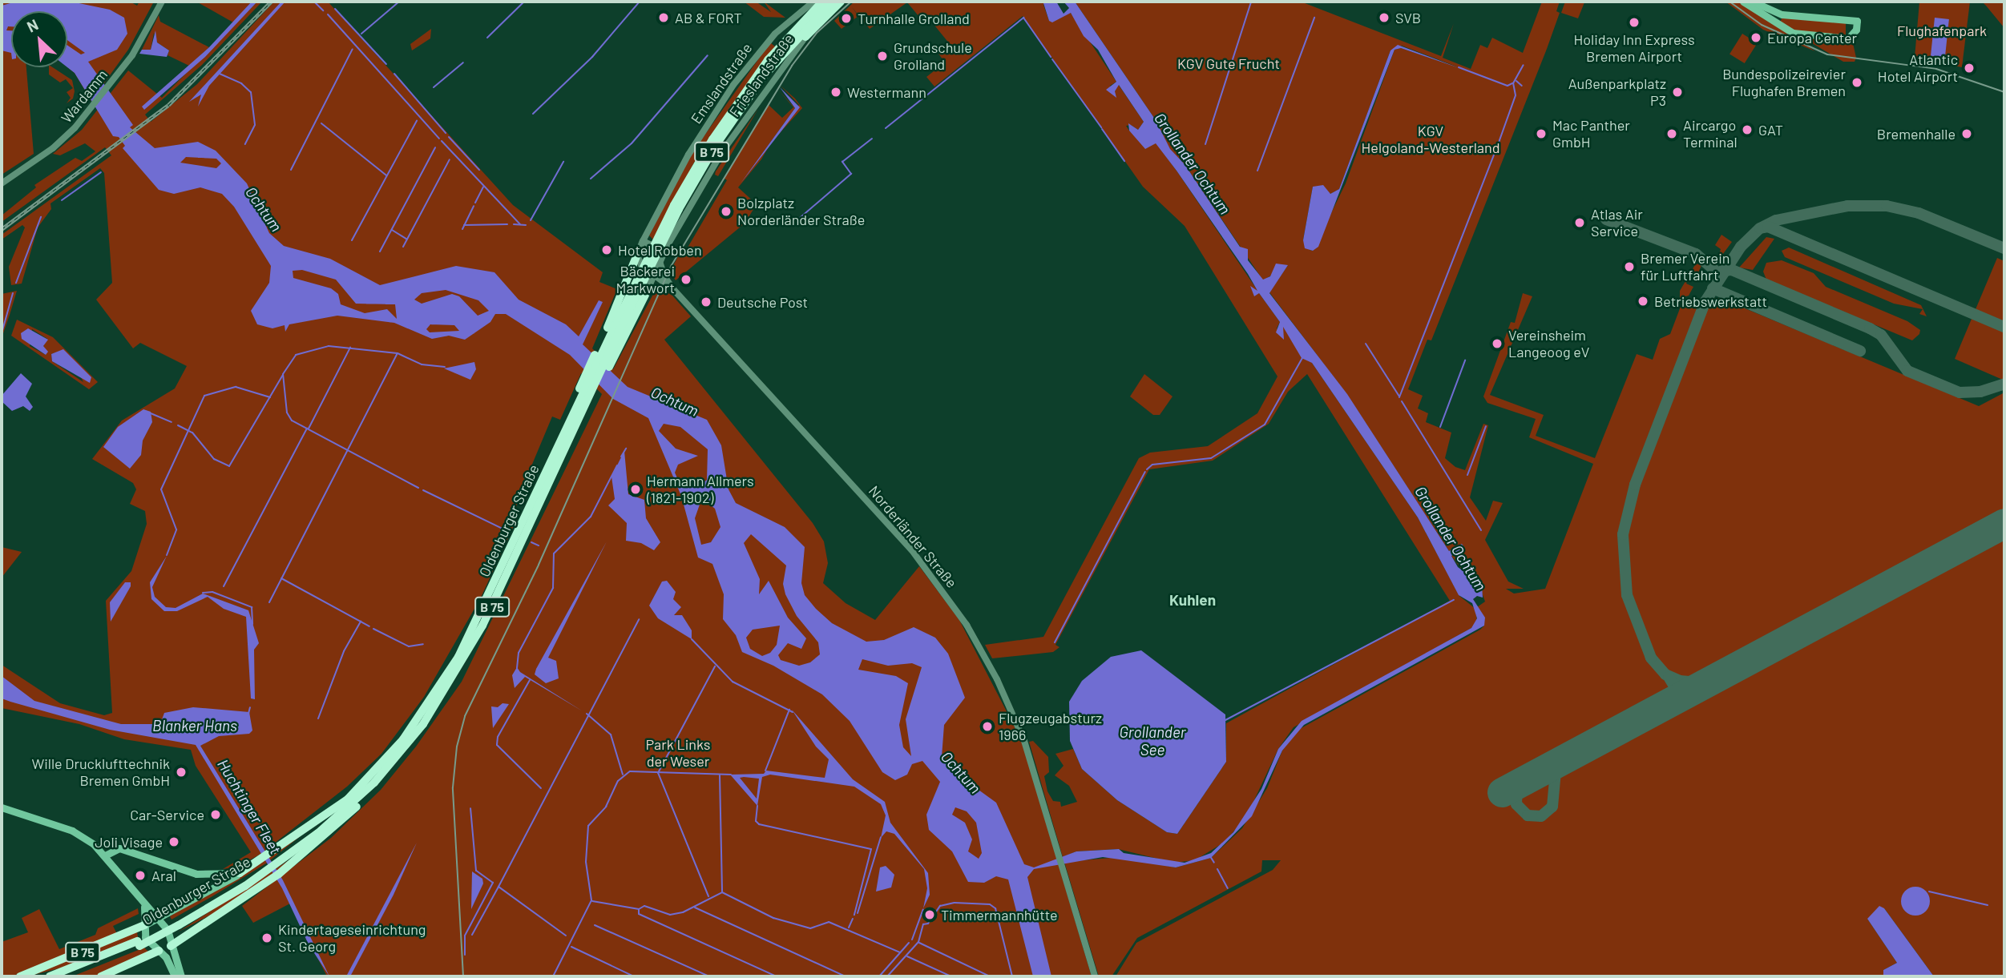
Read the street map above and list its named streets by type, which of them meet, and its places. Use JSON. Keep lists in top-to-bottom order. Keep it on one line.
{"streets":{"highway":["B 75","Oldenburger Straße"],"street":["Frieslandstraße","Emslandstraße","Wardamm","Norderländer Straße"]},"crossings":[["Frieslandstraße","Norderländer Straße"],["Emslandstraße","Norderländer Straße"],["B 75","Oldenburger Straße"]],"districts":["Kuhlen"],"water":["Grollander Ochtum","Ochtum","Blanker Hans","Grollander See","Huchtinger Fleet"],"parks":["Flughafenpark","KGV Gute Frucht","KGV Helgoland-Westerland","Park Links der Weser"],"places":["AB & FORT","SVB","Turnhalle Grolland","Holiday Inn Express Bremen Airport","Europa Center","Grundschule Grolland","Atlantic Hotel Airport","Bundespolizeirevier Flughafen Bremen","Westermann","Außenparkplatz P3","GAT","Mac Panther GmbH","Aircargo Terminal","Bremenhalle","Bolzplatz Norderländer Straße","Atlas Air Service","Hotel Robben","Bremer Verein für Luftfahrt","Bäckerei Markwort","Betriebswerkstatt","Deutsche Post","Vereinsheim Langeoog eV","Hermann Allmers (1821-1902)","Flugzeugabsturz 1966","Wille Drucklufttechnik Bremen GmbH","Car-Service","Joli Visage","Aral","Timmermannhütte","Kindertageseinrichtung St. Georg"],"north":"top left"}
